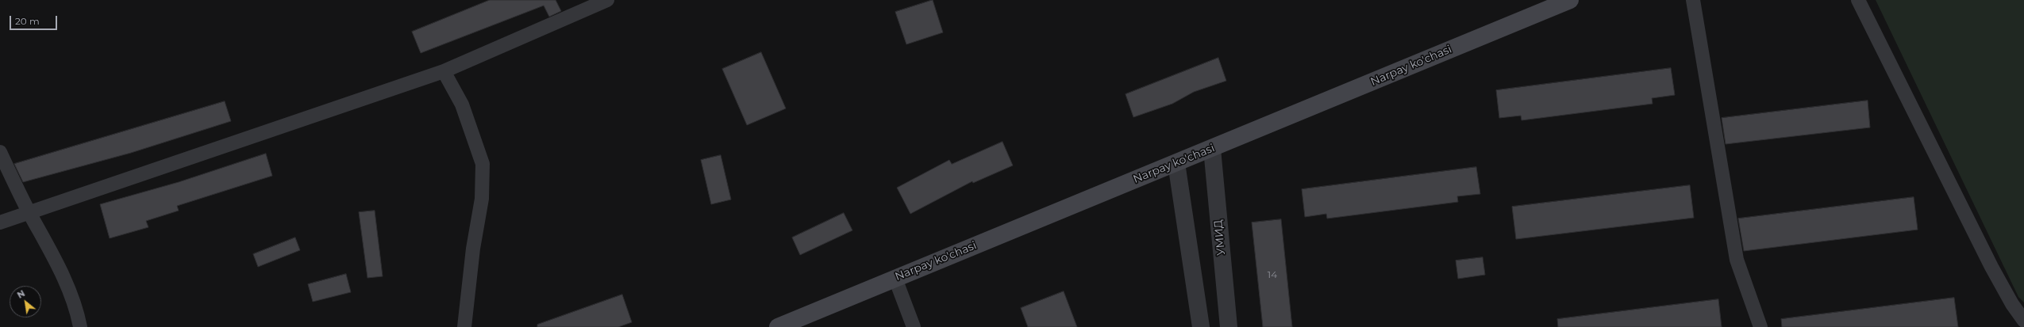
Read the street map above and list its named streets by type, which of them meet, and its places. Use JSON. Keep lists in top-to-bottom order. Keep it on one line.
{"streets":{"main road":["Narpay ko'chasi"],"street":["УМИД"]},"crossings":[["Narpay ko'chasi","УМИД"]],"house_numbers":["14"],"scale_bar":"20 m","north":"top left"}
